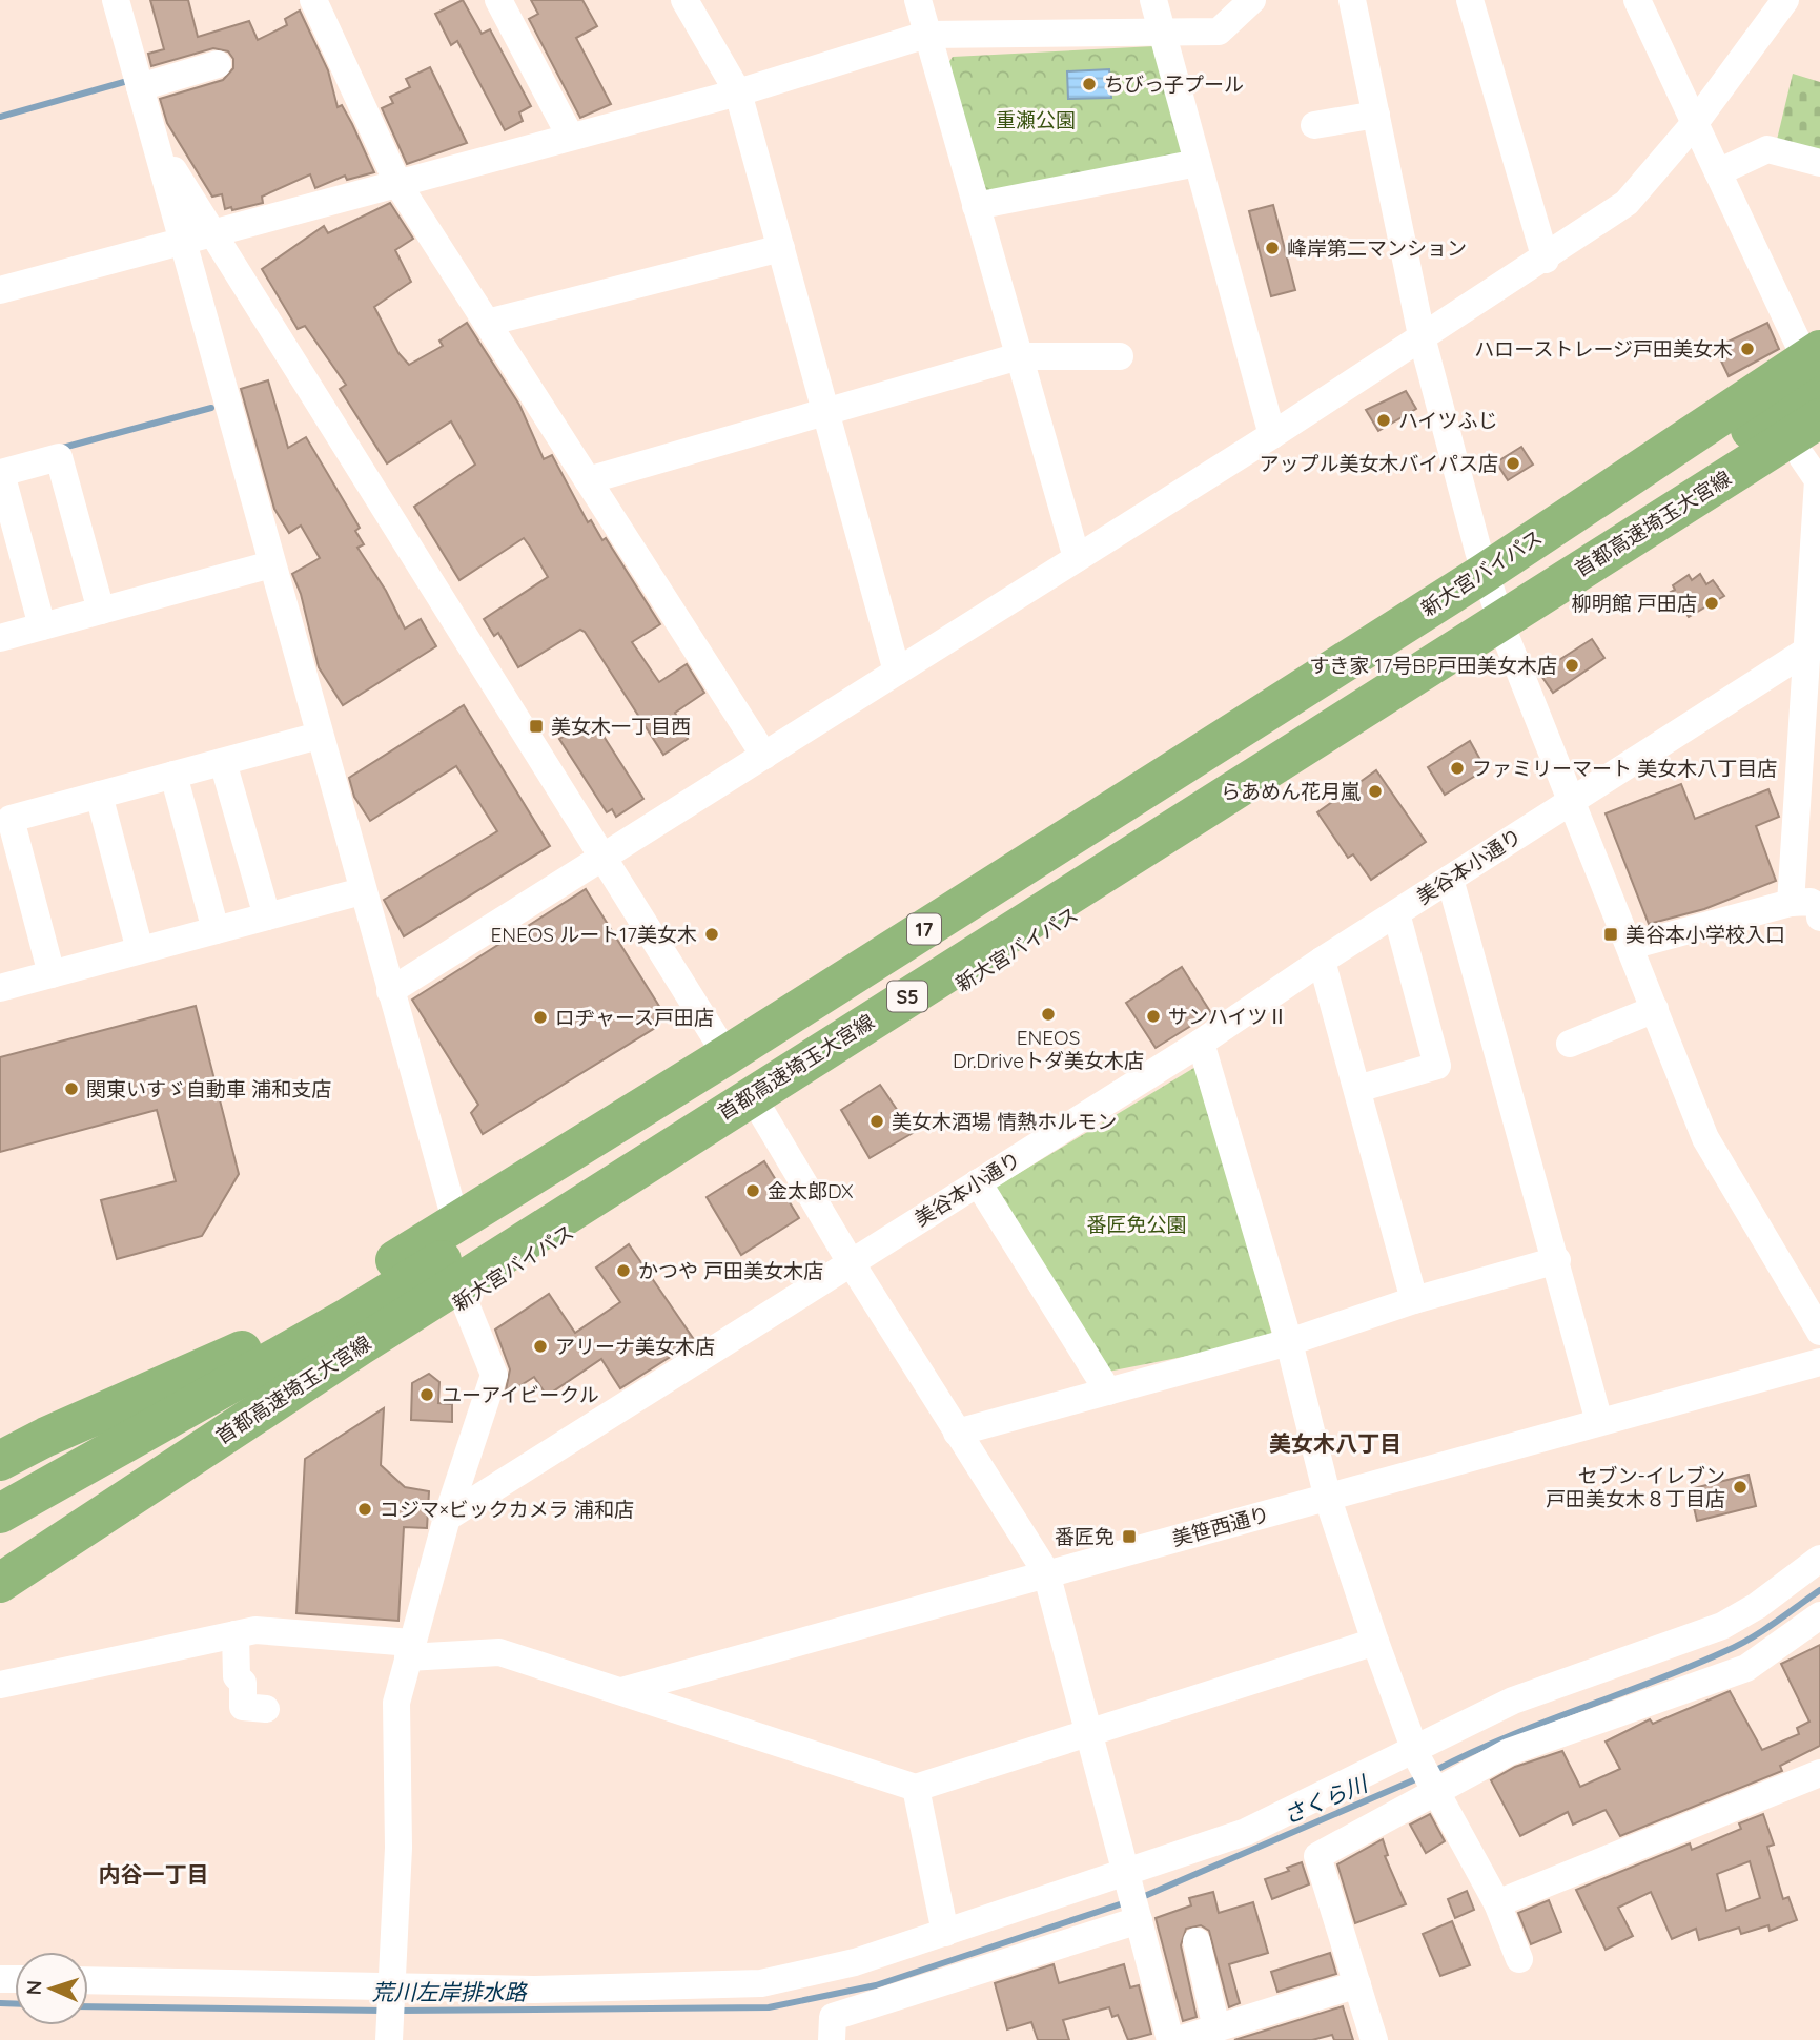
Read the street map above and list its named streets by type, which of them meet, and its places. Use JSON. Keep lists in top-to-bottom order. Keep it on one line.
{"streets":{"highway":["首都高速埼玉大宮線","新大宮バイパス","17","S5"],"street":["美谷本小通り","美笹西通り"]},"districts":["美女木八丁目","内谷一丁目"],"water":["さくら川","荒川左岸排水路"],"parks":["重瀬公園","番匠免公園"],"places":{"other":["ちびっ子プール","峰岸第二マンション","ハローストレージ戸田美女木","ハイツふじ","アップル美女木バイパス店","柳明館 戸田店","すき家 17号BP戸田美女木店","ファミリーマート 美女木八丁目店","らあめん花月嵐","ENEOS ルート17美女木","ENEOS Dr.Driveトダ美女木店","サンハイツⅡ","ロヂャース戸田店","関東いすゞ自動車 浦和支店","美女木酒場 情熱ホルモン","金太郎DX","かつや 戸田美女木店","アリーナ美女木店","ユーアイビークル","セブン-イレブン 戸田美女木８丁目店","コジマ×ビックカメラ 浦和店"],"transit":["美女木一丁目西","美谷本小学校入口","番匠免"]},"north":"left"}
